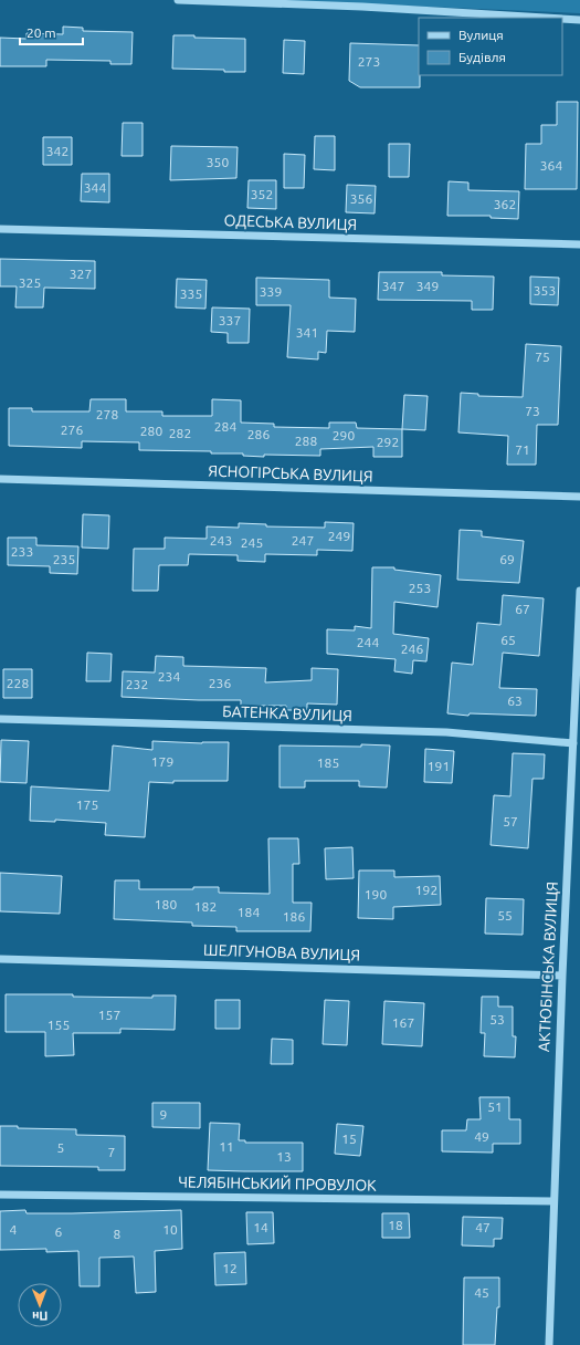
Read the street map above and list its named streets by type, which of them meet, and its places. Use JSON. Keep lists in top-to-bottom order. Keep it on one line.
{"streets":{"street":["ОДЕСЬКА ВУЛИЦЯ","ЯСНОГІРСЬКА ВУЛИЦЯ","БАТЕНКА ВУЛИЦЯ","ШЕЛГУНОВА ВУЛИЦЯ","АКТЮБІНСЬКА ВУЛИЦЯ","ЧЕЛЯБІНСЬКИЙ ПРОВУЛОК"]},"crossings":[["БАТЕНКА ВУЛИЦЯ","АКТЮБІНСЬКА ВУЛИЦЯ"],["ШЕЛГУНОВА ВУЛИЦЯ","АКТЮБІНСЬКА ВУЛИЦЯ"],["АКТЮБІНСЬКА ВУЛИЦЯ","ЧЕЛЯБІНСЬКИЙ ПРОВУЛОК"]],"house_numbers":["273","342","350","364","344","352","356","362","327","325","347","349","353","339","335","337","341","75","73","278","284","276","280","282","286","290","288","292","71","249","243","247","245","233","235","69","253","67","65","244","246","234","228","236","232","63","179","185","191","175","57","192","190","180","182","184","55","186","157","53","167","155","51","9","49","15","11","5","7","13","18","14","47","4","10","6","8","12","45"],"legend":["Вулиця","Будівля"],"scale_bar":"20 m","north":"bottom"}
